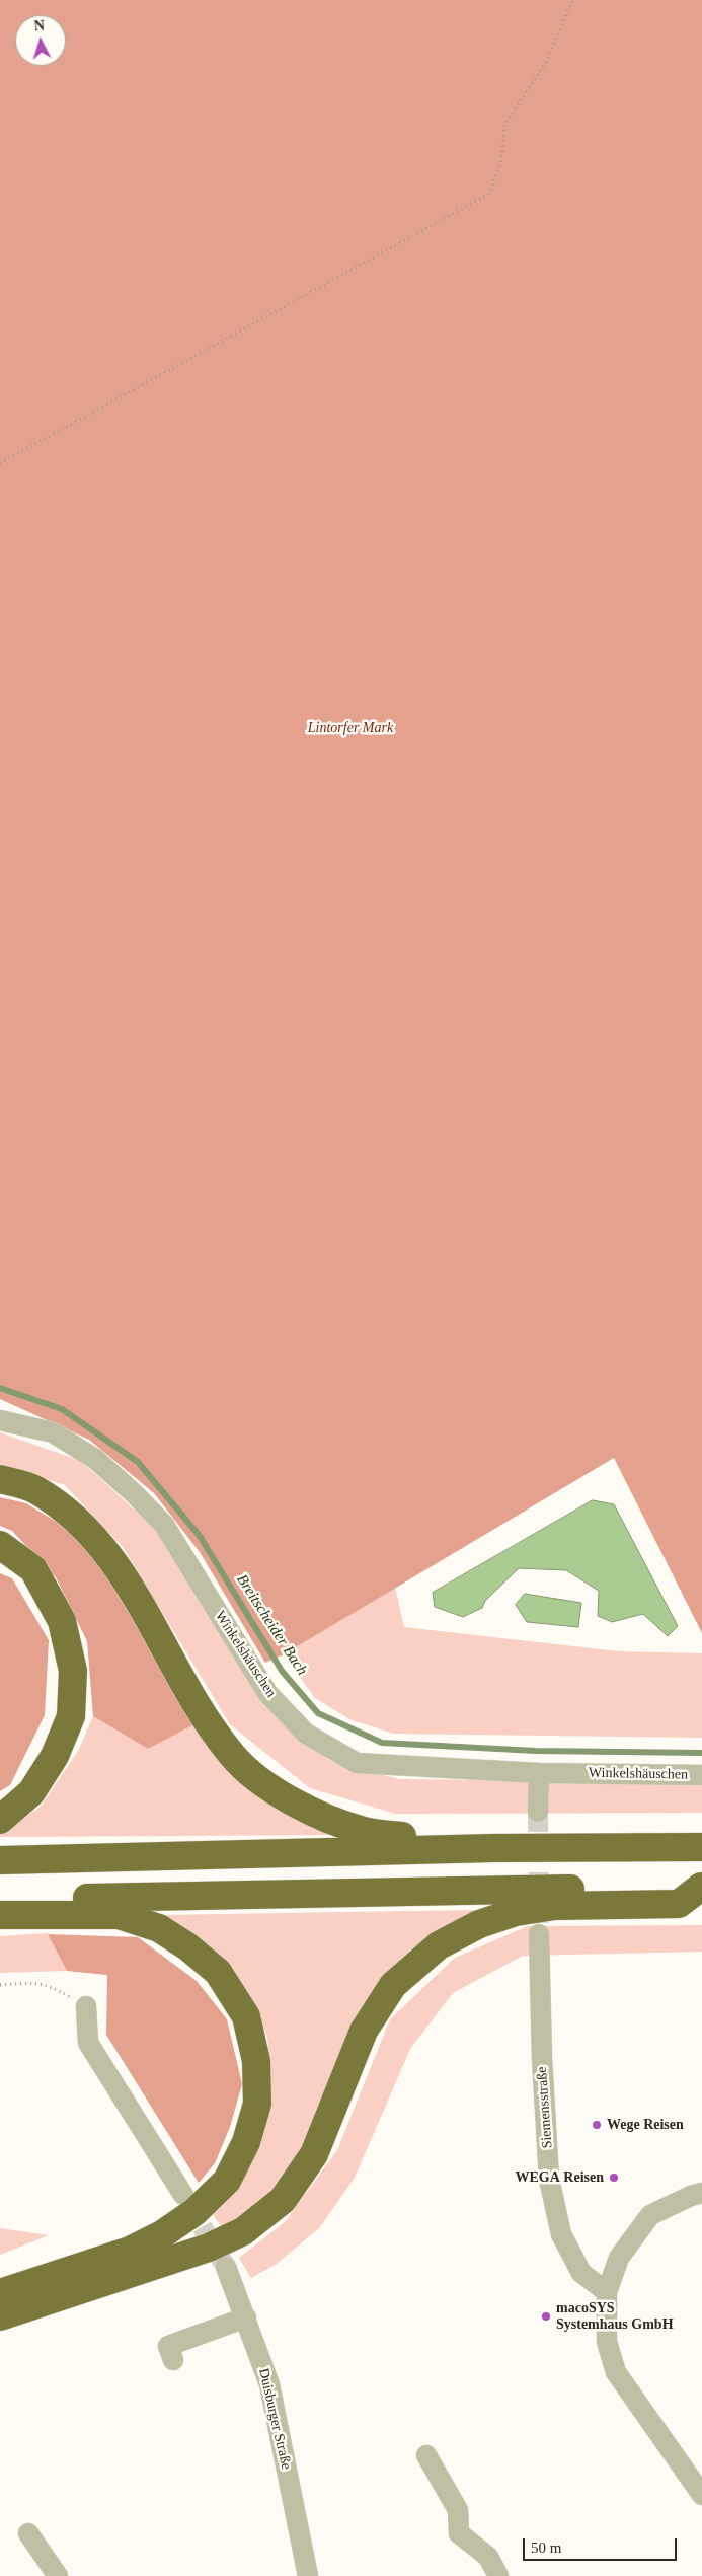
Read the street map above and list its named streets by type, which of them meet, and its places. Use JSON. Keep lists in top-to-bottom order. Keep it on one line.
{"streets":{"street":["Winkelshäuschen","Siemensstraße","Duisburger Straße"]},"water":["Breitscheider Bach"],"parks":["Lintorfer Mark"],"places":["Wege Reisen","WEGA Reisen","macoSYS Systemhaus GmbH"],"scale_bar":"50 m","north":"top"}
